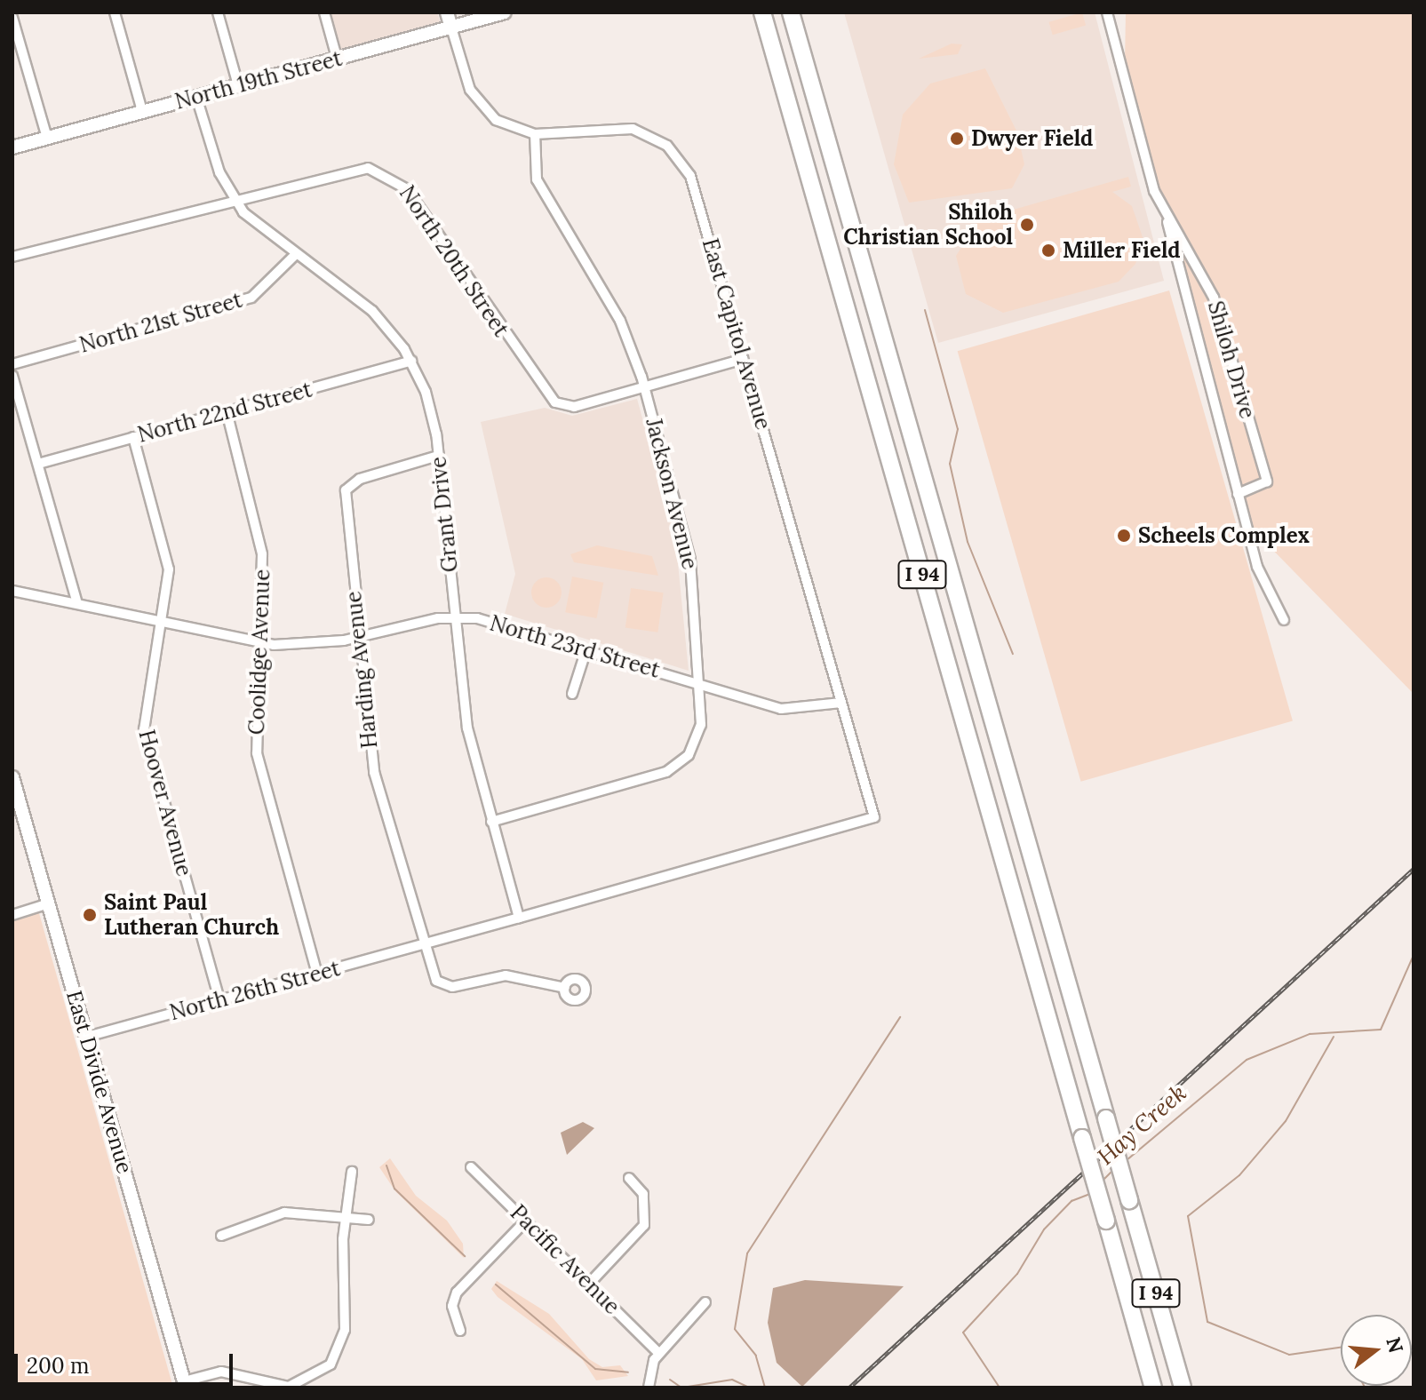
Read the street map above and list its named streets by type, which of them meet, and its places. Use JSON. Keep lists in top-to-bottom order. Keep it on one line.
{"streets":{"highway":["I 94"],"street":["North 19th Street","North 20th Street","North 21st Street","East Capitol Avenue","Shiloh Drive","North 22nd Street","Jackson Avenue","Grant Drive","North 23rd Street","Coolidge Avenue","Harding Avenue","Hoover Avenue","North 26th Street","East Divide Avenue","Pacific Avenue"]},"crossings":[["North 19th Street","East Capitol Avenue"],["North 19th Street","Grant Drive"],["North 20th Street","East Capitol Avenue"],["North 20th Street","Jackson Avenue"],["North 20th Street","Grant Drive"],["North 21st Street","Grant Drive"],["East Capitol Avenue","Jackson Avenue"],["East Capitol Avenue","Grant Drive"],["East Capitol Avenue","North 23rd Street"],["North 22nd Street","Grant Drive"],["North 22nd Street","Coolidge Avenue"],["North 22nd Street","Hoover Avenue"],["Jackson Avenue","Grant Drive"],["Jackson Avenue","North 23rd Street"],["Grant Drive","North 23rd Street"],["Grant Drive","Harding Avenue"],["North 23rd Street","Coolidge Avenue"],["North 23rd Street","Harding Avenue"],["North 23rd Street","Hoover Avenue"],["Coolidge Avenue","North 26th Street"],["Harding Avenue","North 26th Street"],["Hoover Avenue","North 26th Street"],["North 26th Street","East Divide Avenue"]],"water":["Hay Creek"],"places":["Dwyer Field","Shiloh Christian School","Miller Field","Scheels Complex","Saint Paul Lutheran Church"],"scale_bar":"200 m","north":"right"}
